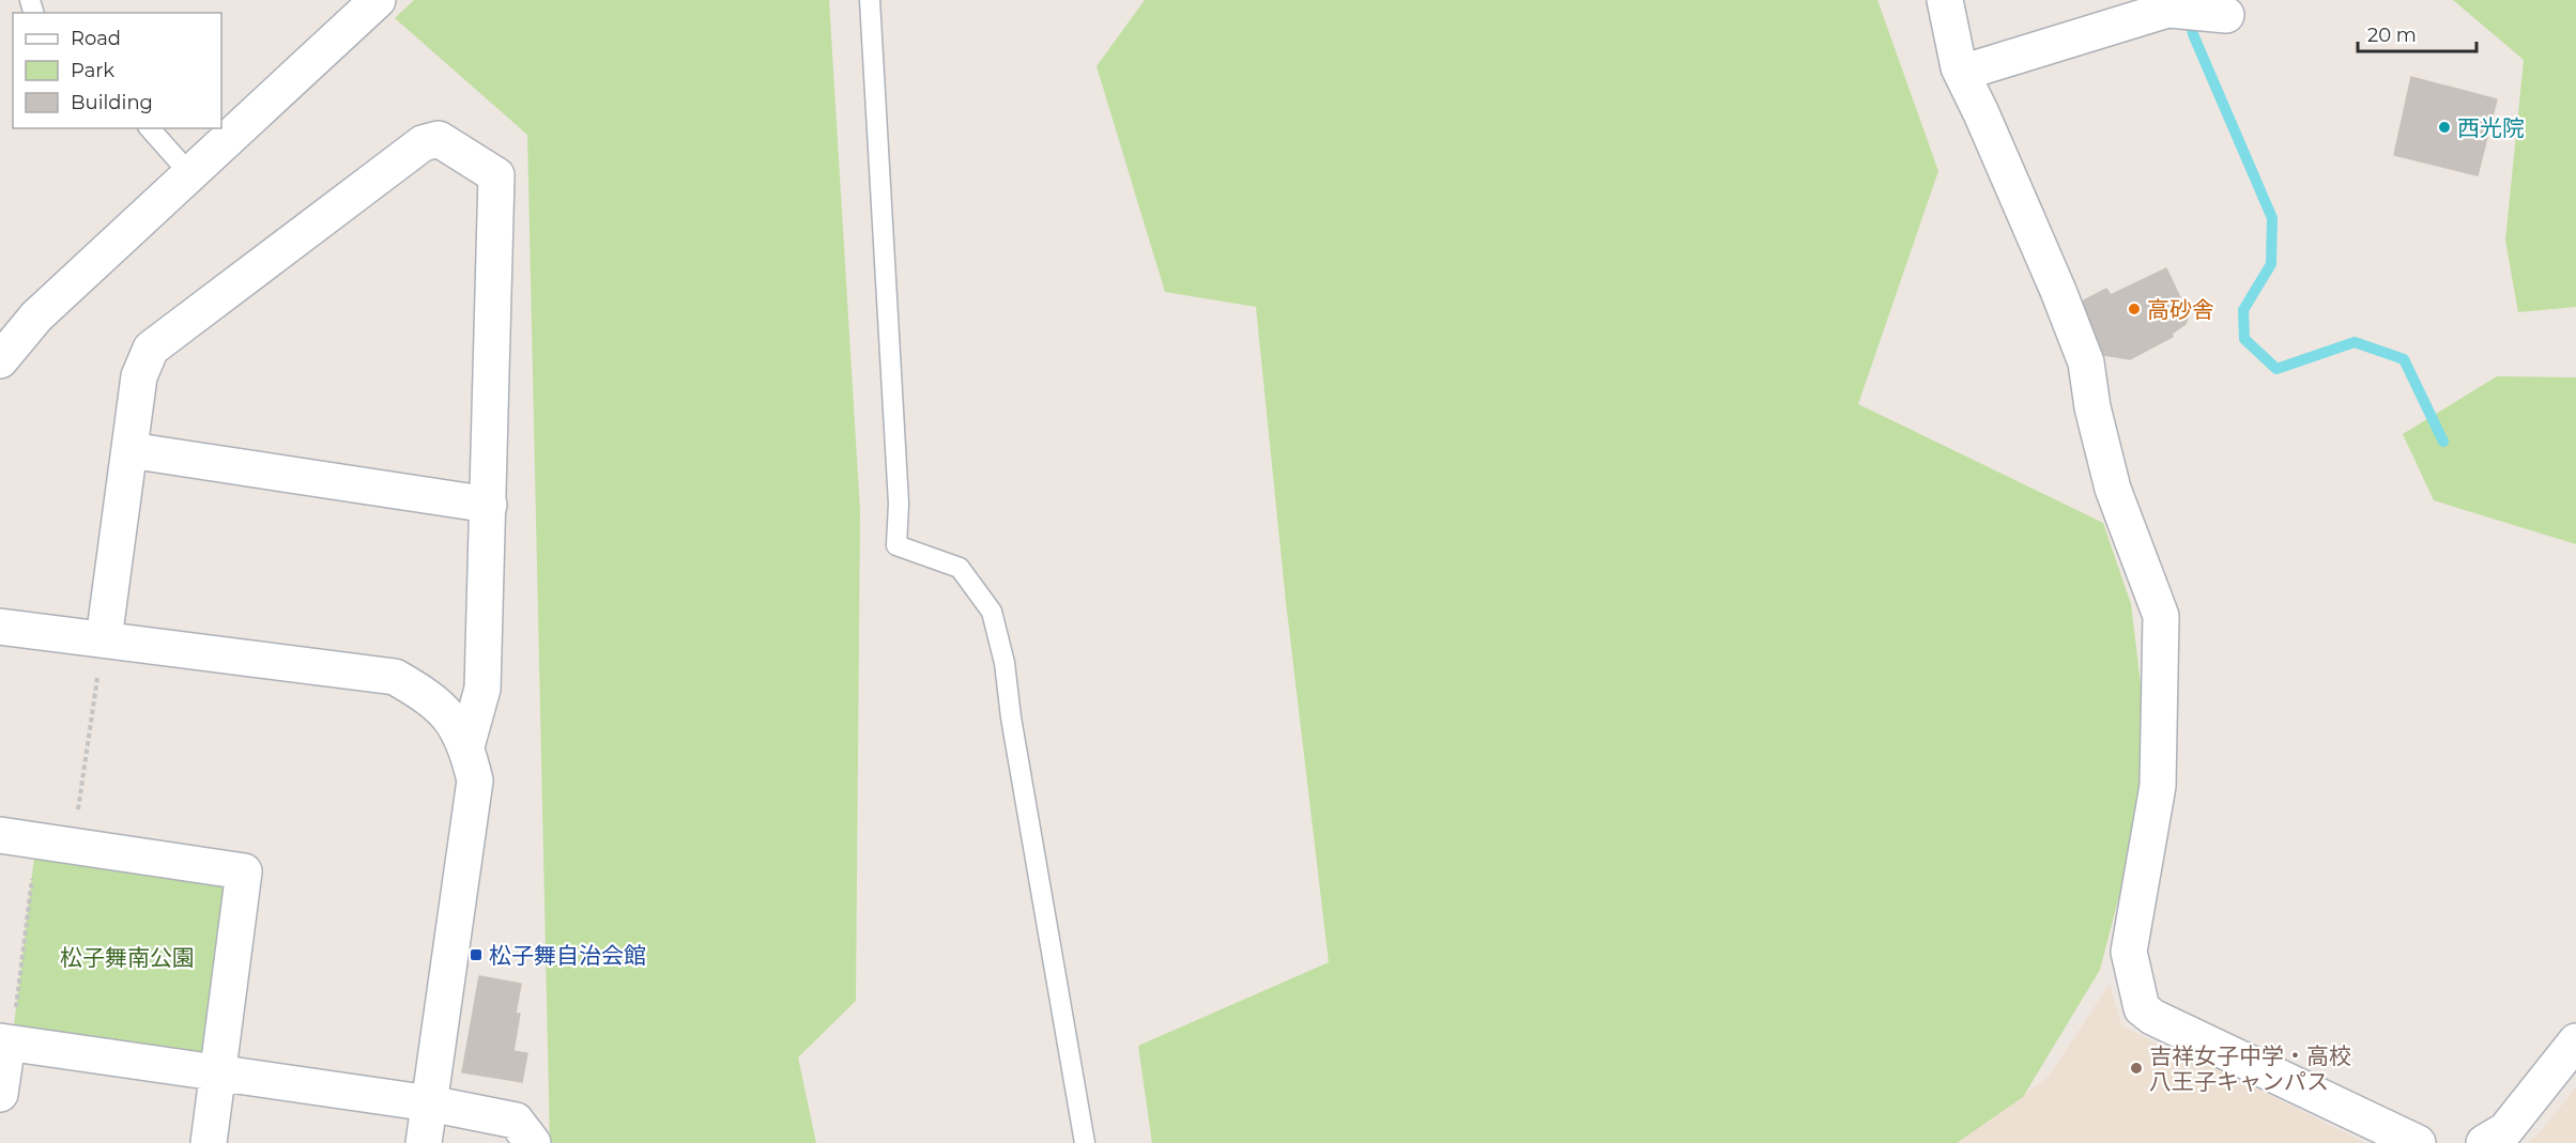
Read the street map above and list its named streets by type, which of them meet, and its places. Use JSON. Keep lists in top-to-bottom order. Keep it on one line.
{"parks":["松子舞南公園"],"places":{"other":["西光院","高砂舎","吉祥女子中学・高校 八王子キャンパス"],"transit":["松子舞自治会館"]},"legend":["Road","Park","Building"],"scale_bar":"20 m"}
